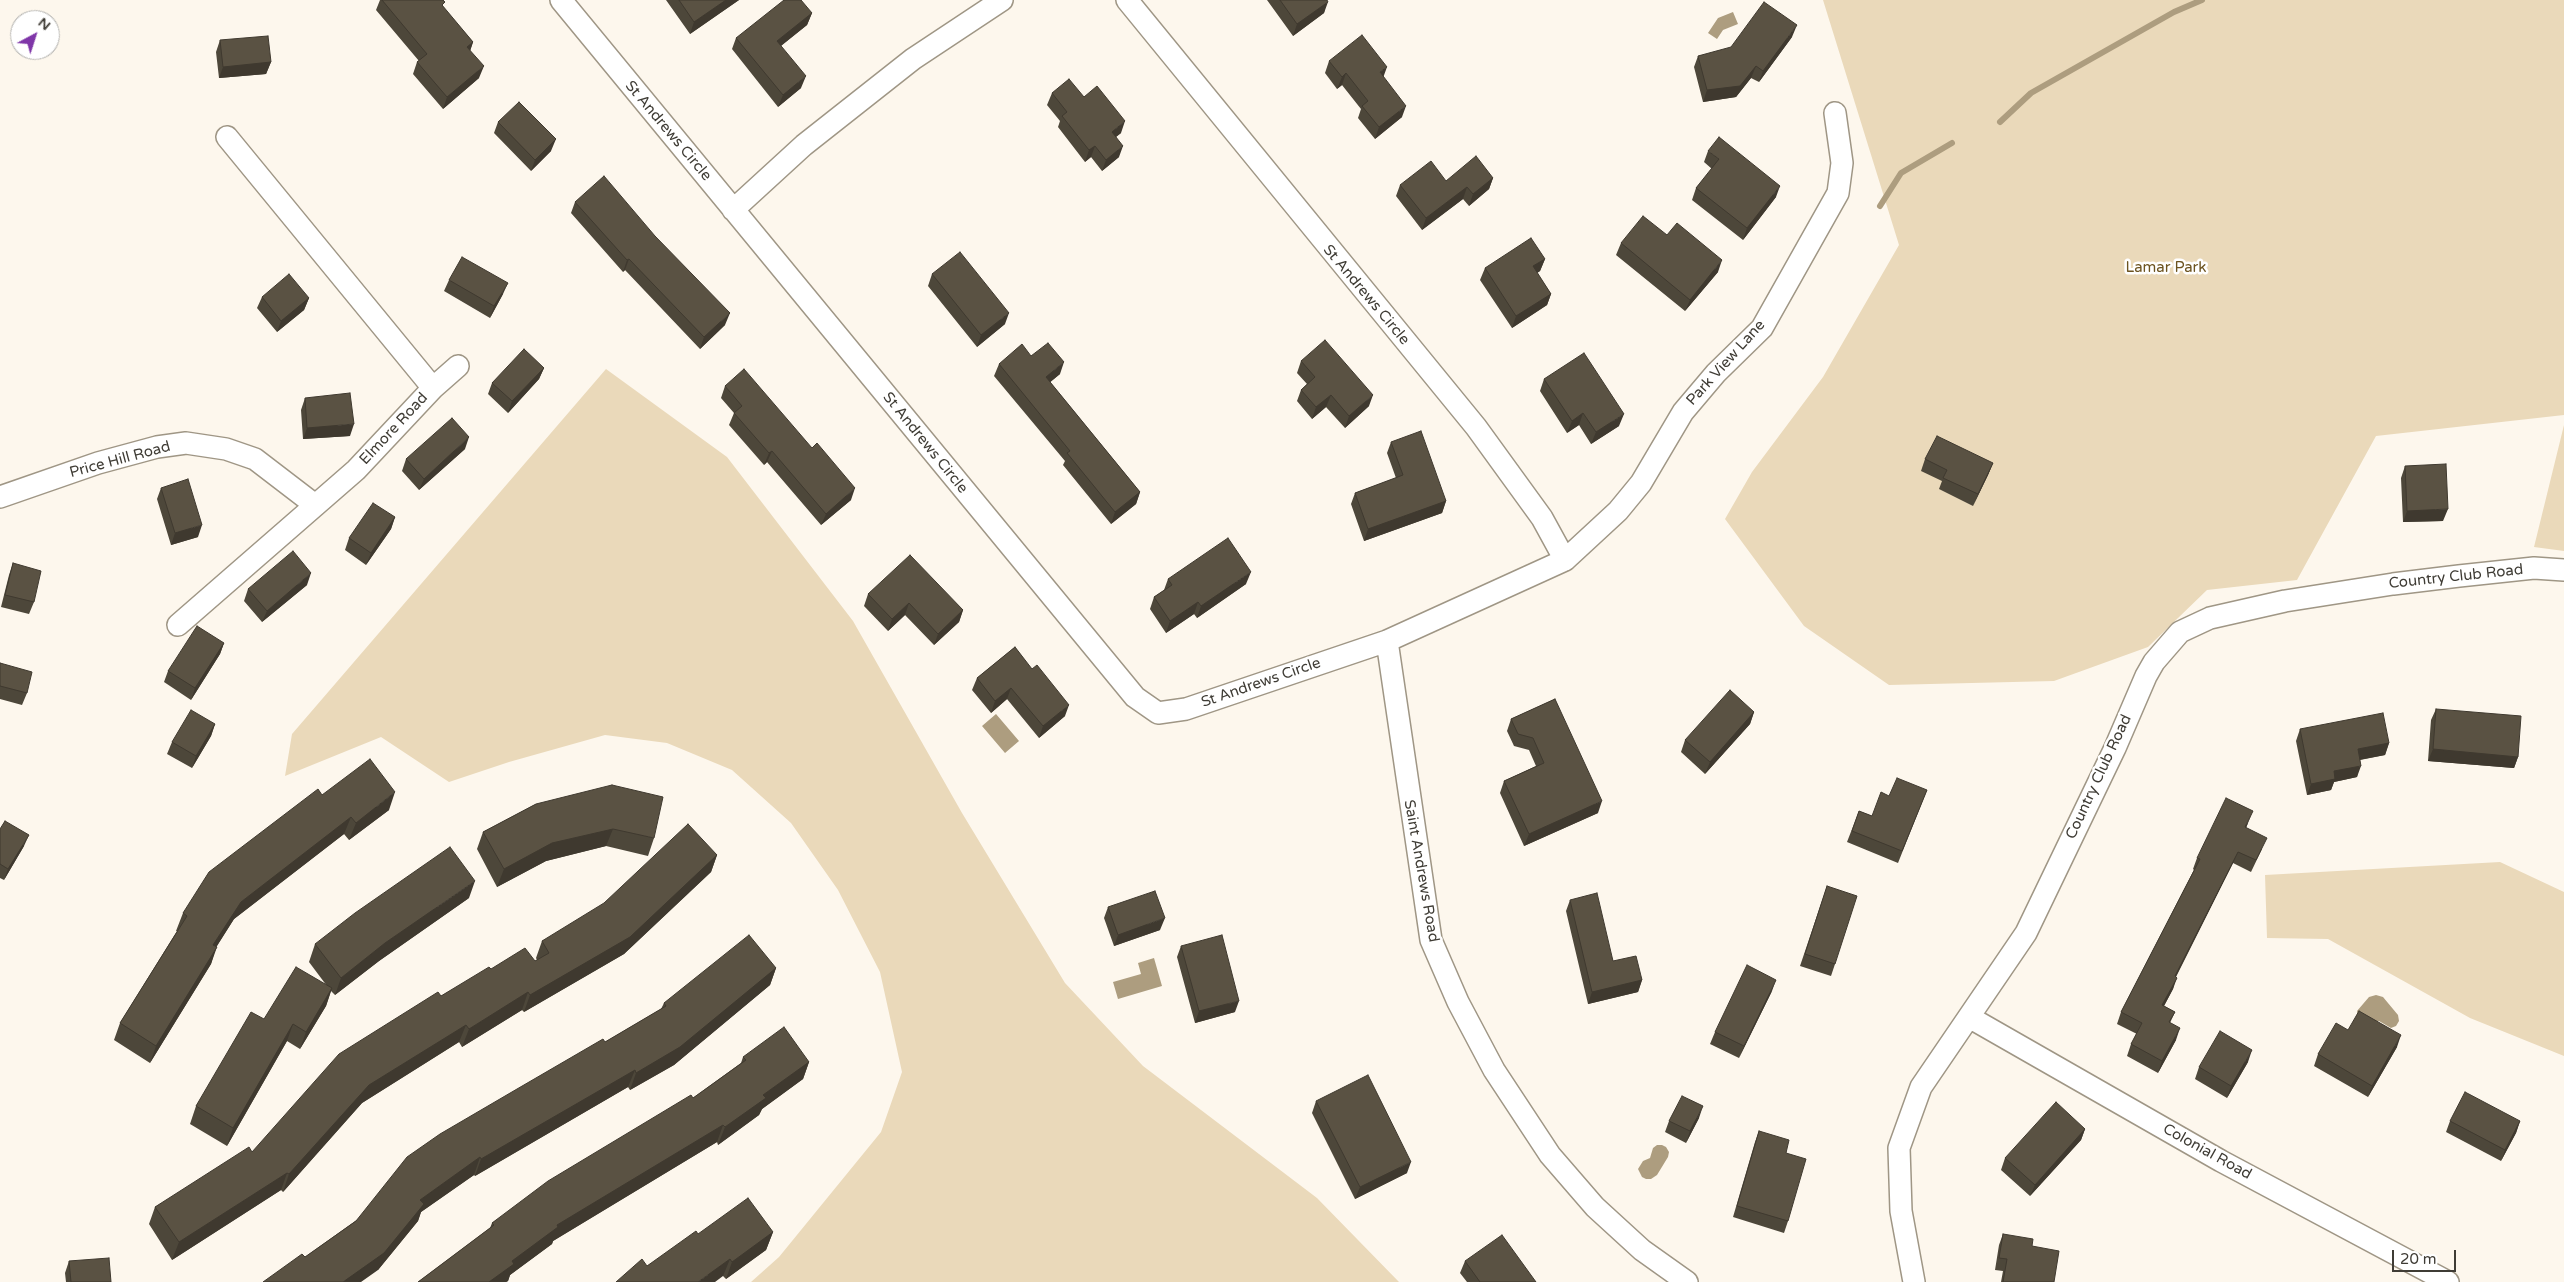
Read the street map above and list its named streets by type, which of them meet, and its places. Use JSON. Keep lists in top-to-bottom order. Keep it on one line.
{"streets":{"street":["St Andrews Circle","Park View Lane","Elmore Road","Price Hill Road","Country Club Road","Saint Andrews Road","Colonial Road"]},"crossings":[["St Andrews Circle","Park View Lane"],["St Andrews Circle","Saint Andrews Road"],["Elmore Road","Price Hill Road"],["Country Club Road","Colonial Road"]],"parks":["Lamar Park"],"scale_bar":"20 m","north":"top right"}
